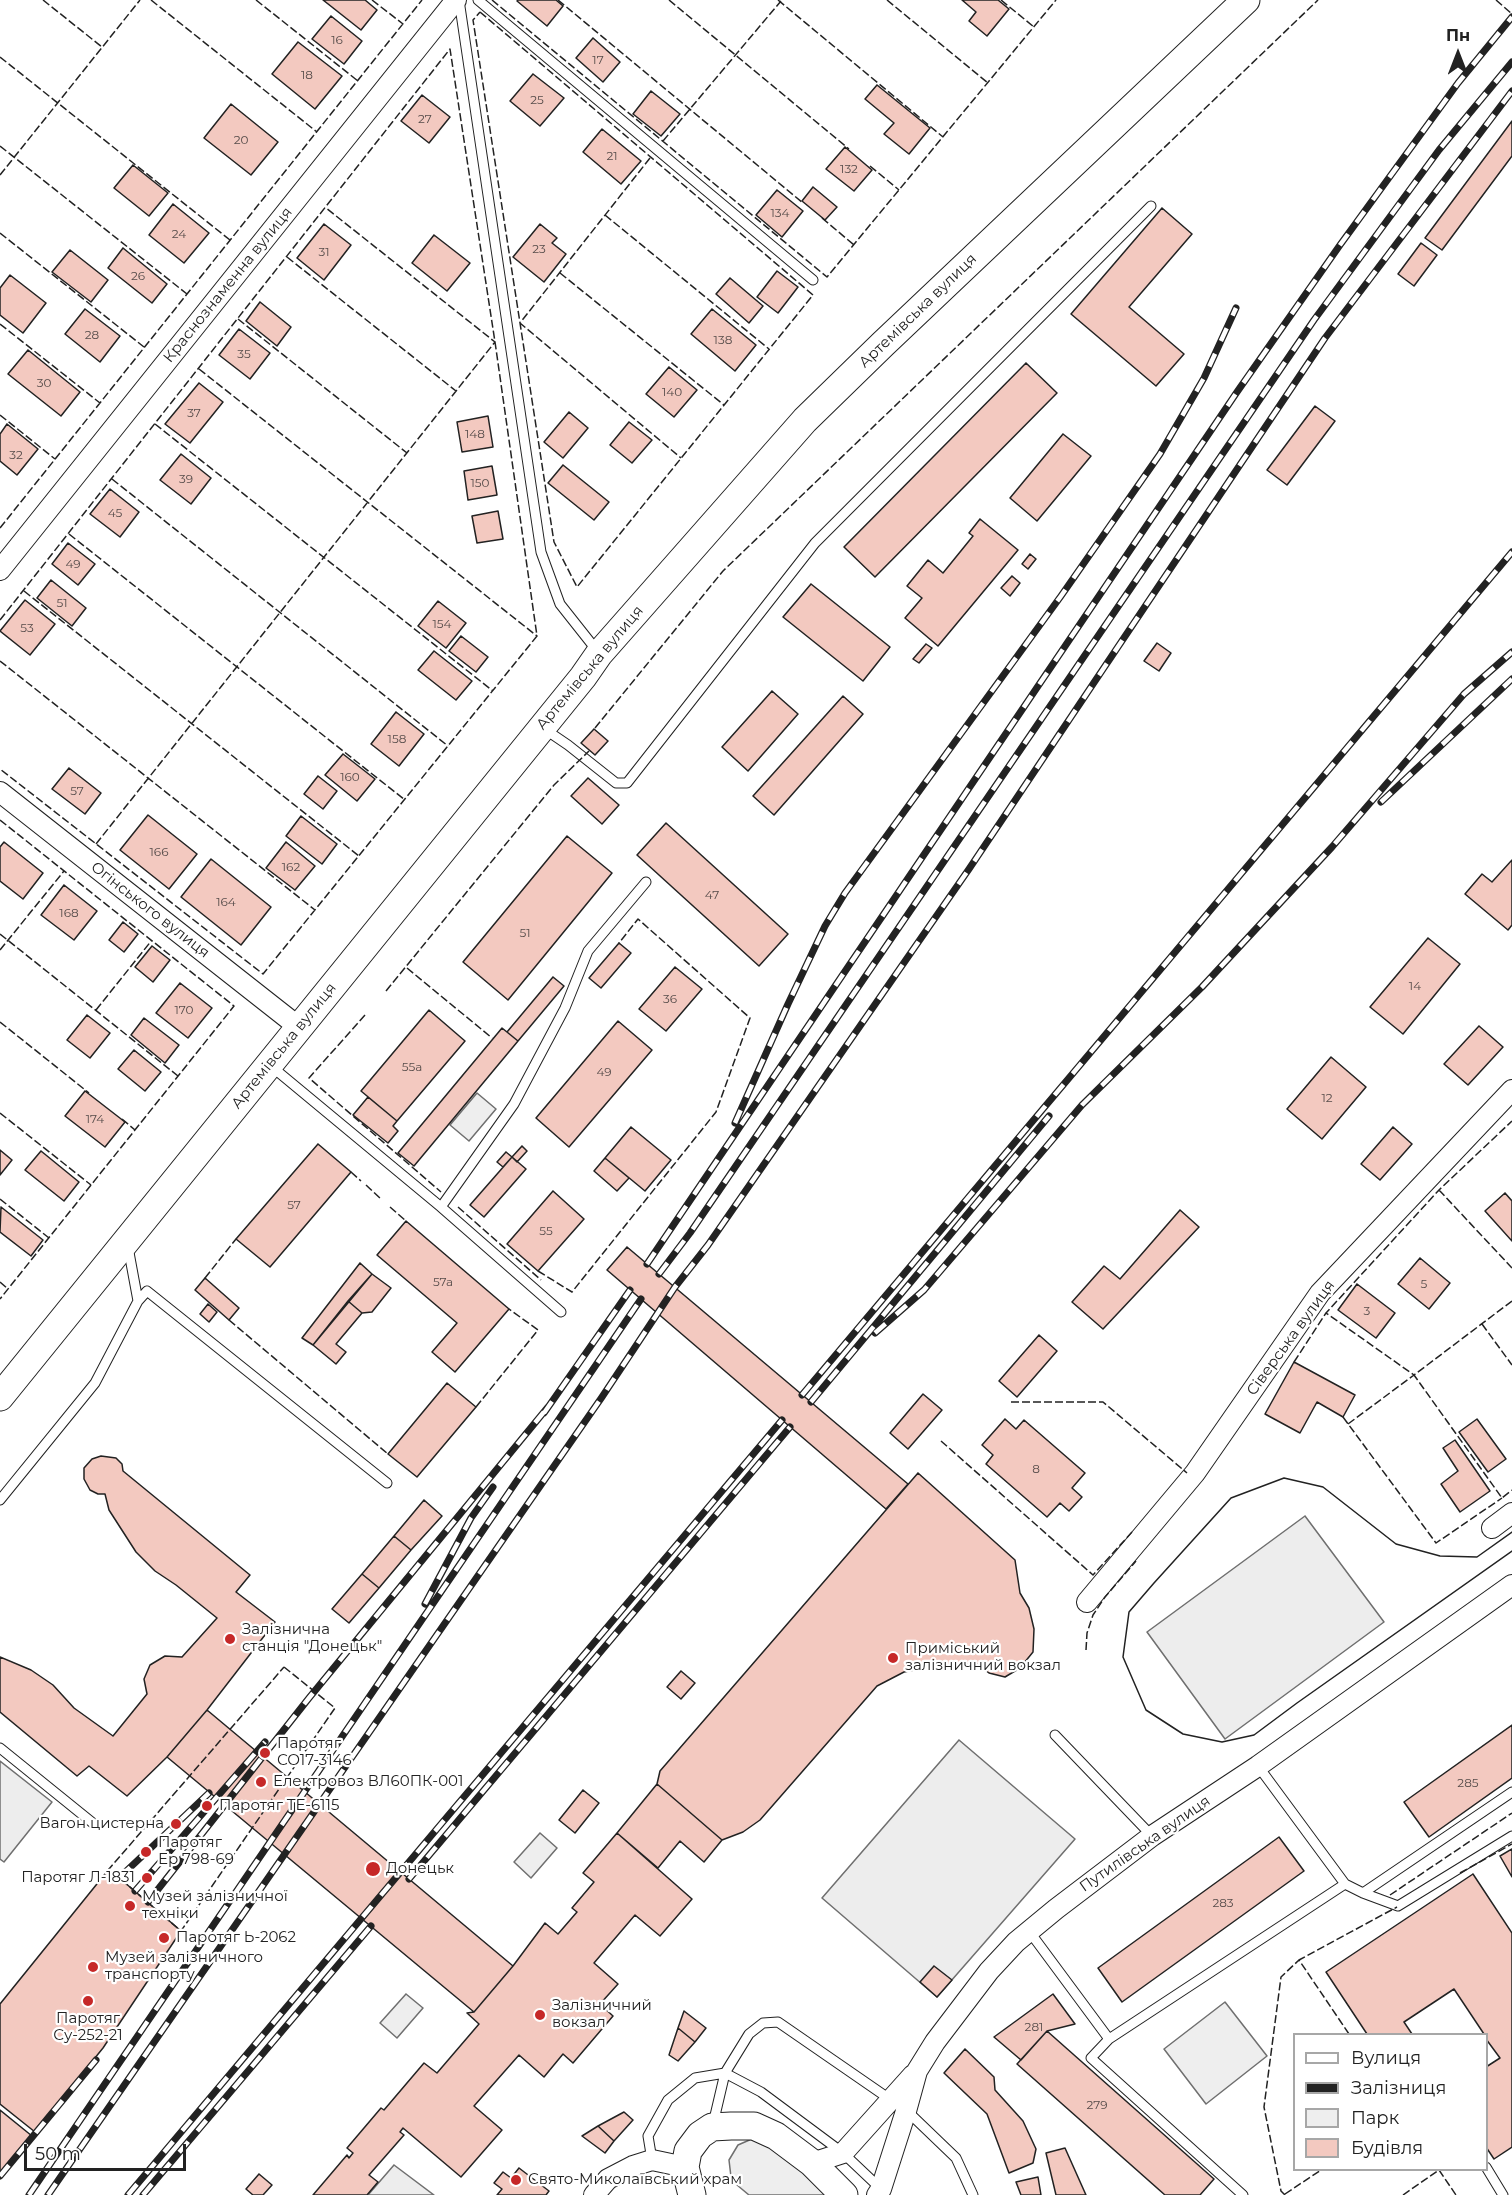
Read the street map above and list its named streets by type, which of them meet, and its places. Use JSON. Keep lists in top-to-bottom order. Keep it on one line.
{"streets":{"main road":["Артемівська вулиця"],"street":["Краснознаменна вулиця","Огінського вулиця","Сіверська вулиця","Путилівська вулиця"]},"crossings":[["Артемівська вулиця","Огінського вулиця"]],"places":["Залізнична станція \"Донецьк\"","Приміський залізничний вокзал","Паротяг СО17-3146","Електровоз ВЛ60ПК-001","Паротяг ТЕ-6115","Вагон цистерна","Паротяг Ер 798-69","Донецьк","Паротяг Л-1831","Музей залізничної техніки","Паротяг Ь-2062","Музей залізничного транспорту","Паротяг Су-252-21","Залізничний вокзал","Свято-Миколаївський храм"],"house_numbers":["16","17","18","25","27","20","21","132","134","24","23","31","26","28","138","35","30","140","37","148","32","39","150","45","49","51","154","53","158","160","57","166","162","47","164","168","51","14","36","170","55а","49","12","174","57","55","57а","5","3","8","285","283","281","279"],"legend":["Вулиця","Залізниця","Парк","Будівля"],"scale_bar":"50 m","north":"top"}
